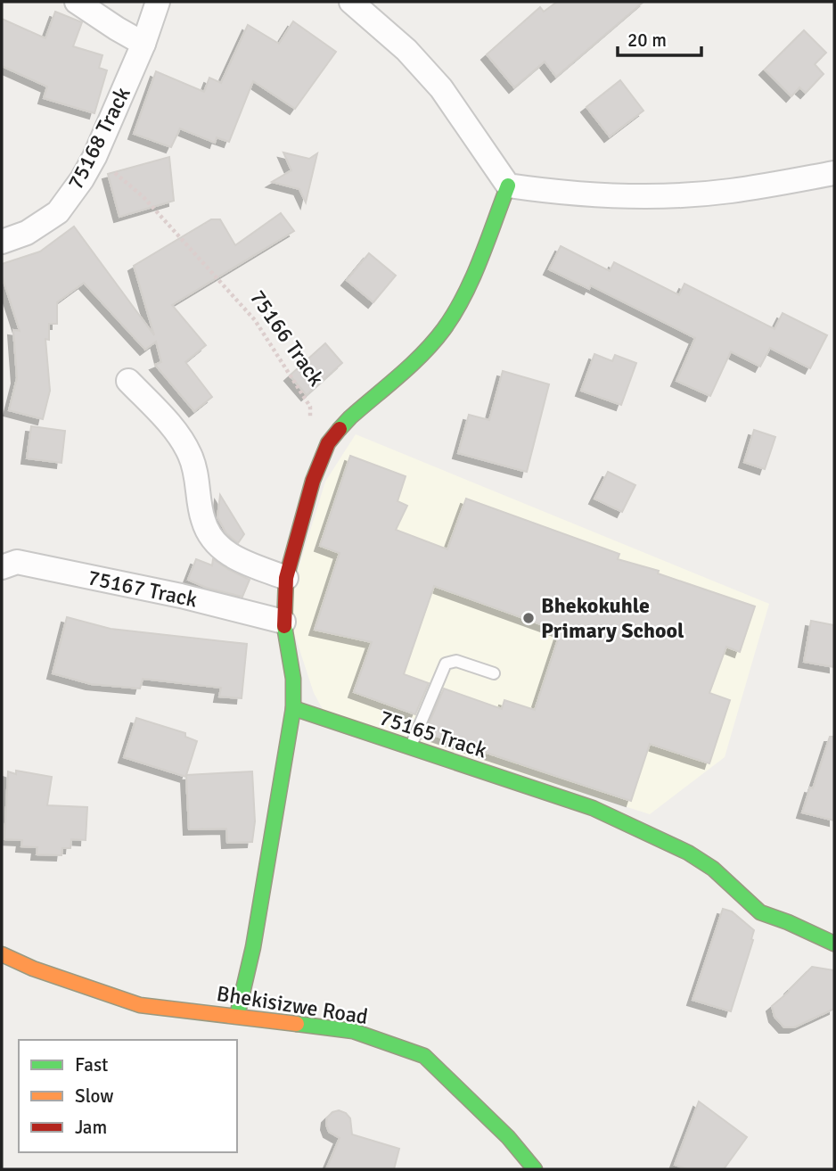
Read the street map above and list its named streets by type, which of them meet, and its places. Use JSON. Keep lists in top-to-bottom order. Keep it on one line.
{"streets":{"street":["75168 Track","75167 Track","75165 Track","Bhekisizwe Road"],"path":["75166 Track"]},"crossings":[["75168 Track","75166 Track"]],"places":["Bhekokuhle Primary School"],"legend":["Fast","Slow","Jam"],"scale_bar":"20 m"}
